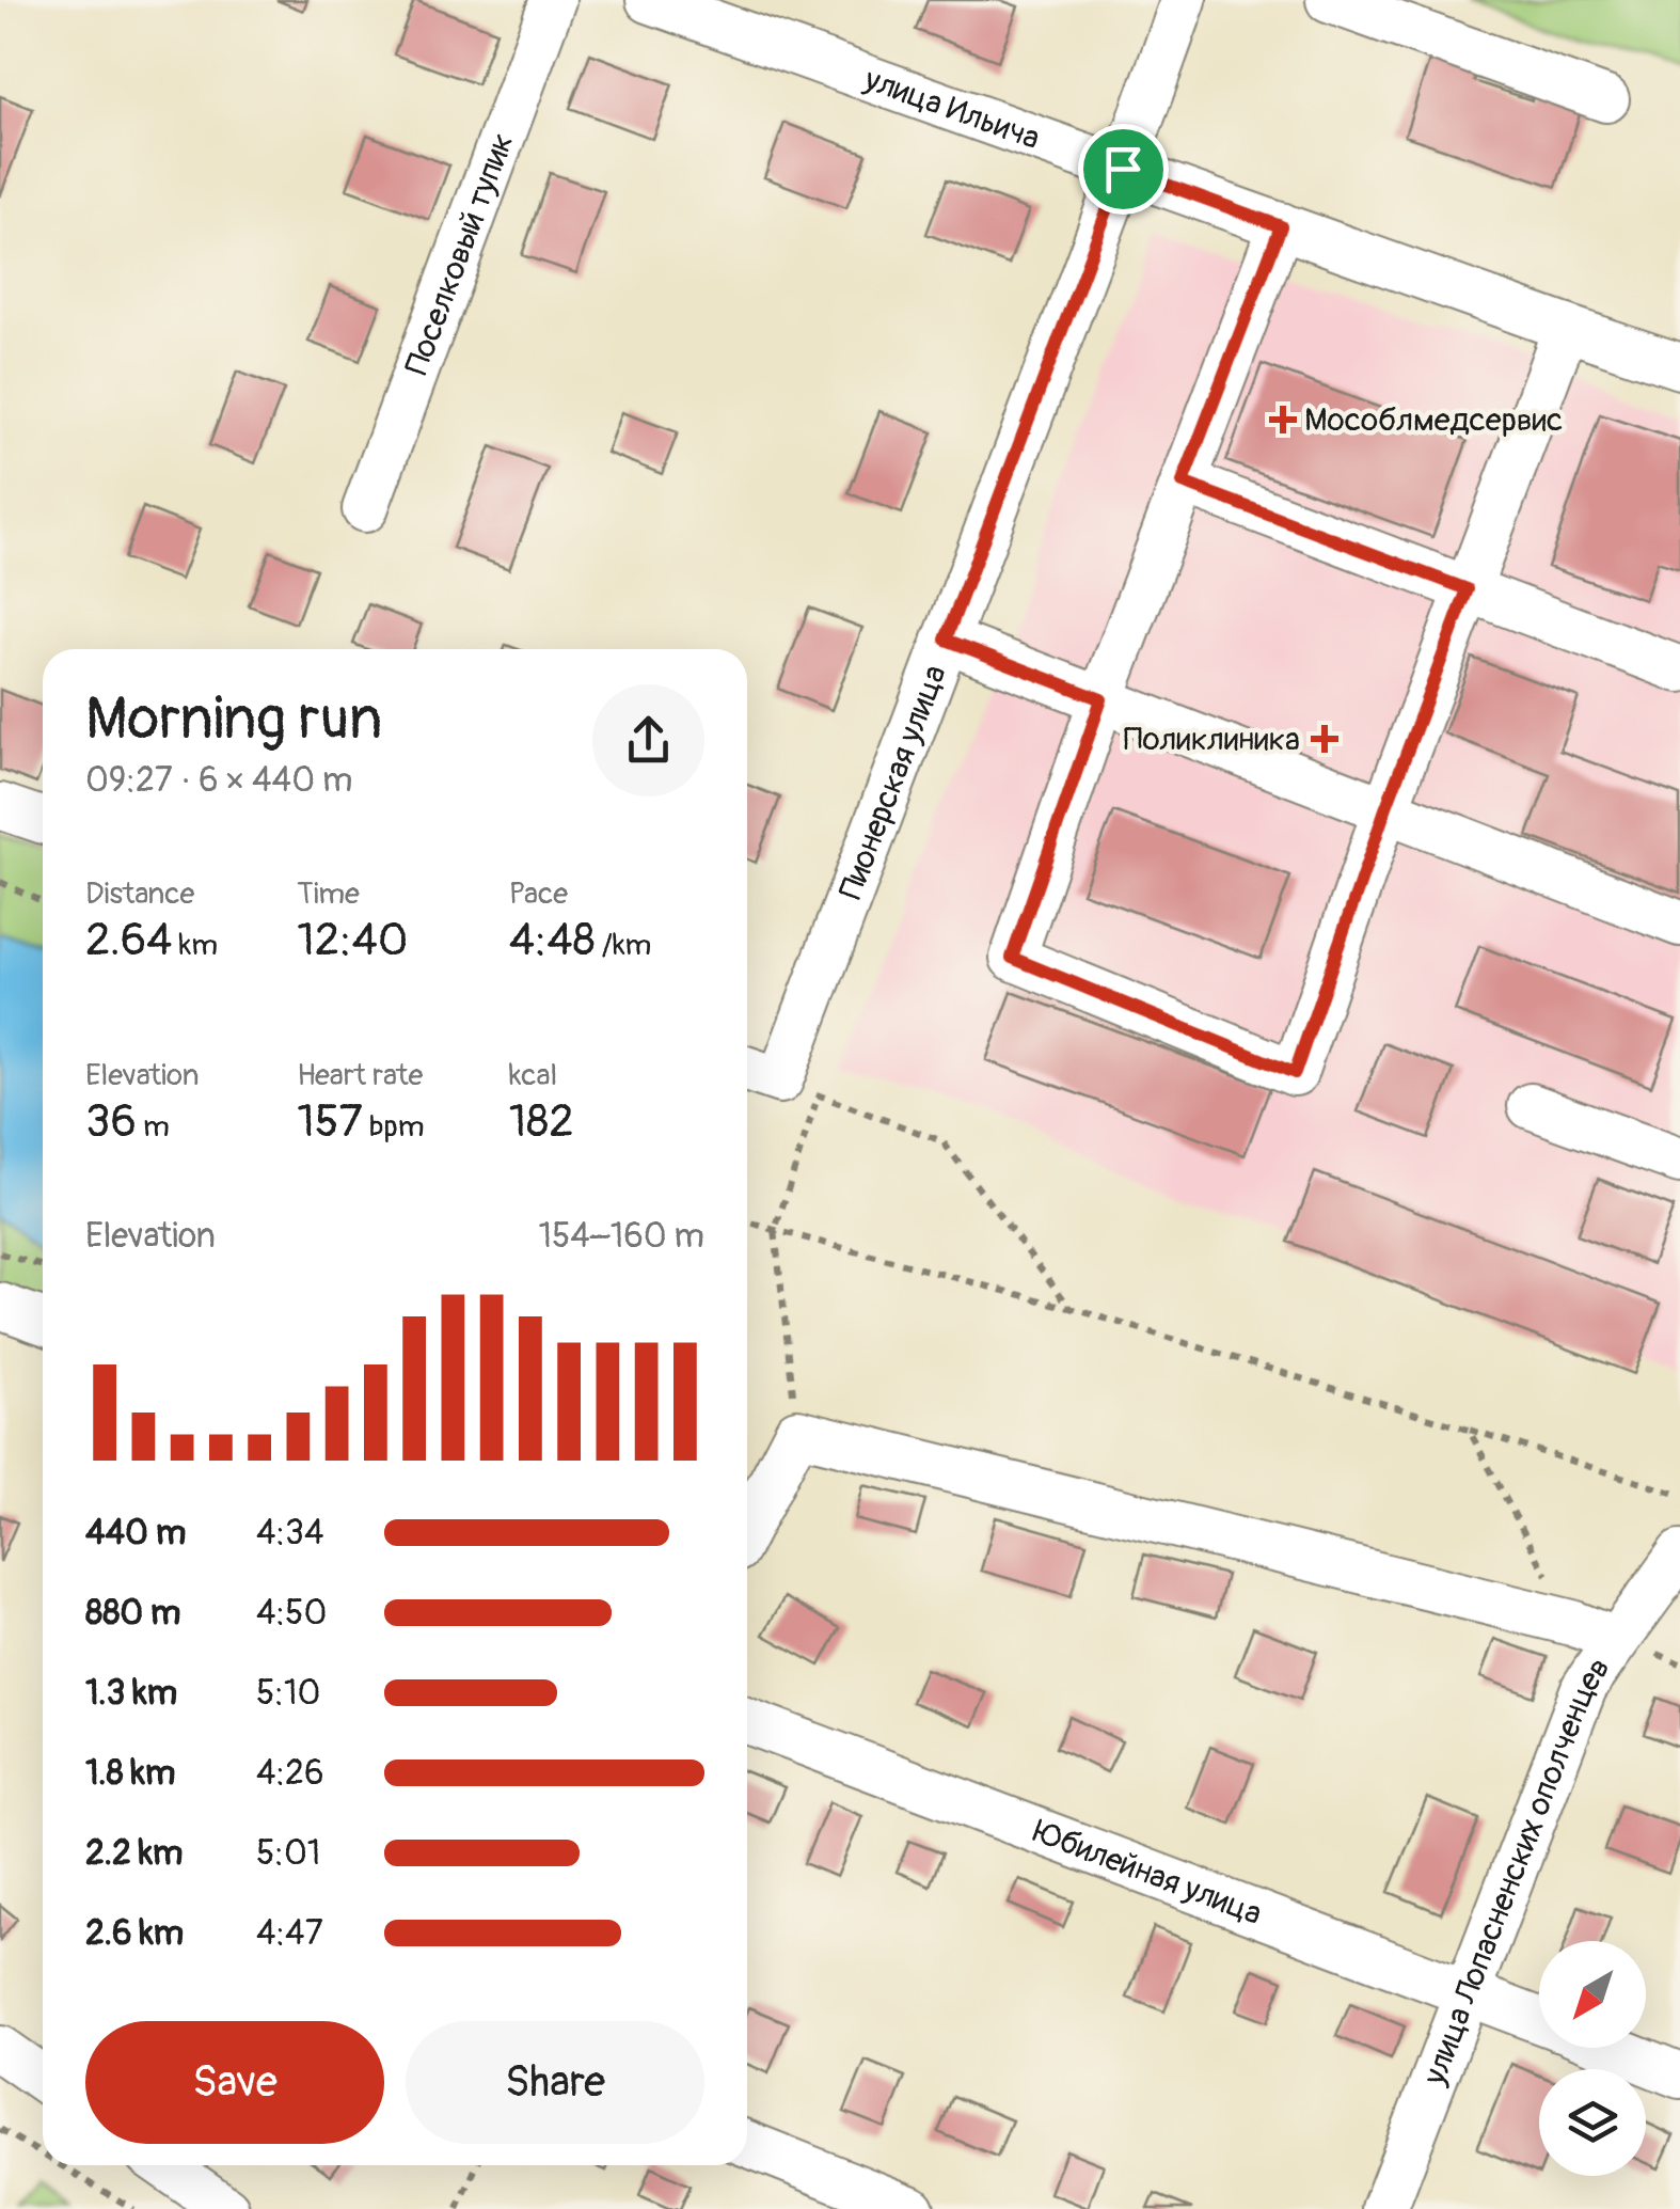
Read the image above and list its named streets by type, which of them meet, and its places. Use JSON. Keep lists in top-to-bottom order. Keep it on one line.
{"streets":{"street":["улица Ильича","Поселковый тупик","Пионерская улица","Юбилейная улица","улица Лопасненских ополченцев"]},"crossings":[["улица Ильича","Пионерская улица"],["Юбилейная улица","улица Лопасненских ополченцев"]],"places":{"health":["Мособлмедсервис","Поликлиника"]},"north":"bottom left","page":{"heading":["Morning run","09:27 · 6 × 440 m"],"stats":[["Distance","2.64 km"],["Time","12:40"],["Pace","4:48 /km"],["Elevation","36 m"],["Heart rate","157 bpm"],["kcal","182"]],"chart":["Elevation","154–160 m"],"list":[{"name":"440 m","note":"4:34"},{"name":"880 m","note":"4:50"},{"name":"1.3 km","note":"5:10"},{"name":"1.8 km","note":"4:26"},{"name":"2.2 km","note":"5:01"},{"name":"2.6 km","note":"4:47"}],"buttons":["Save","Share"]}}
